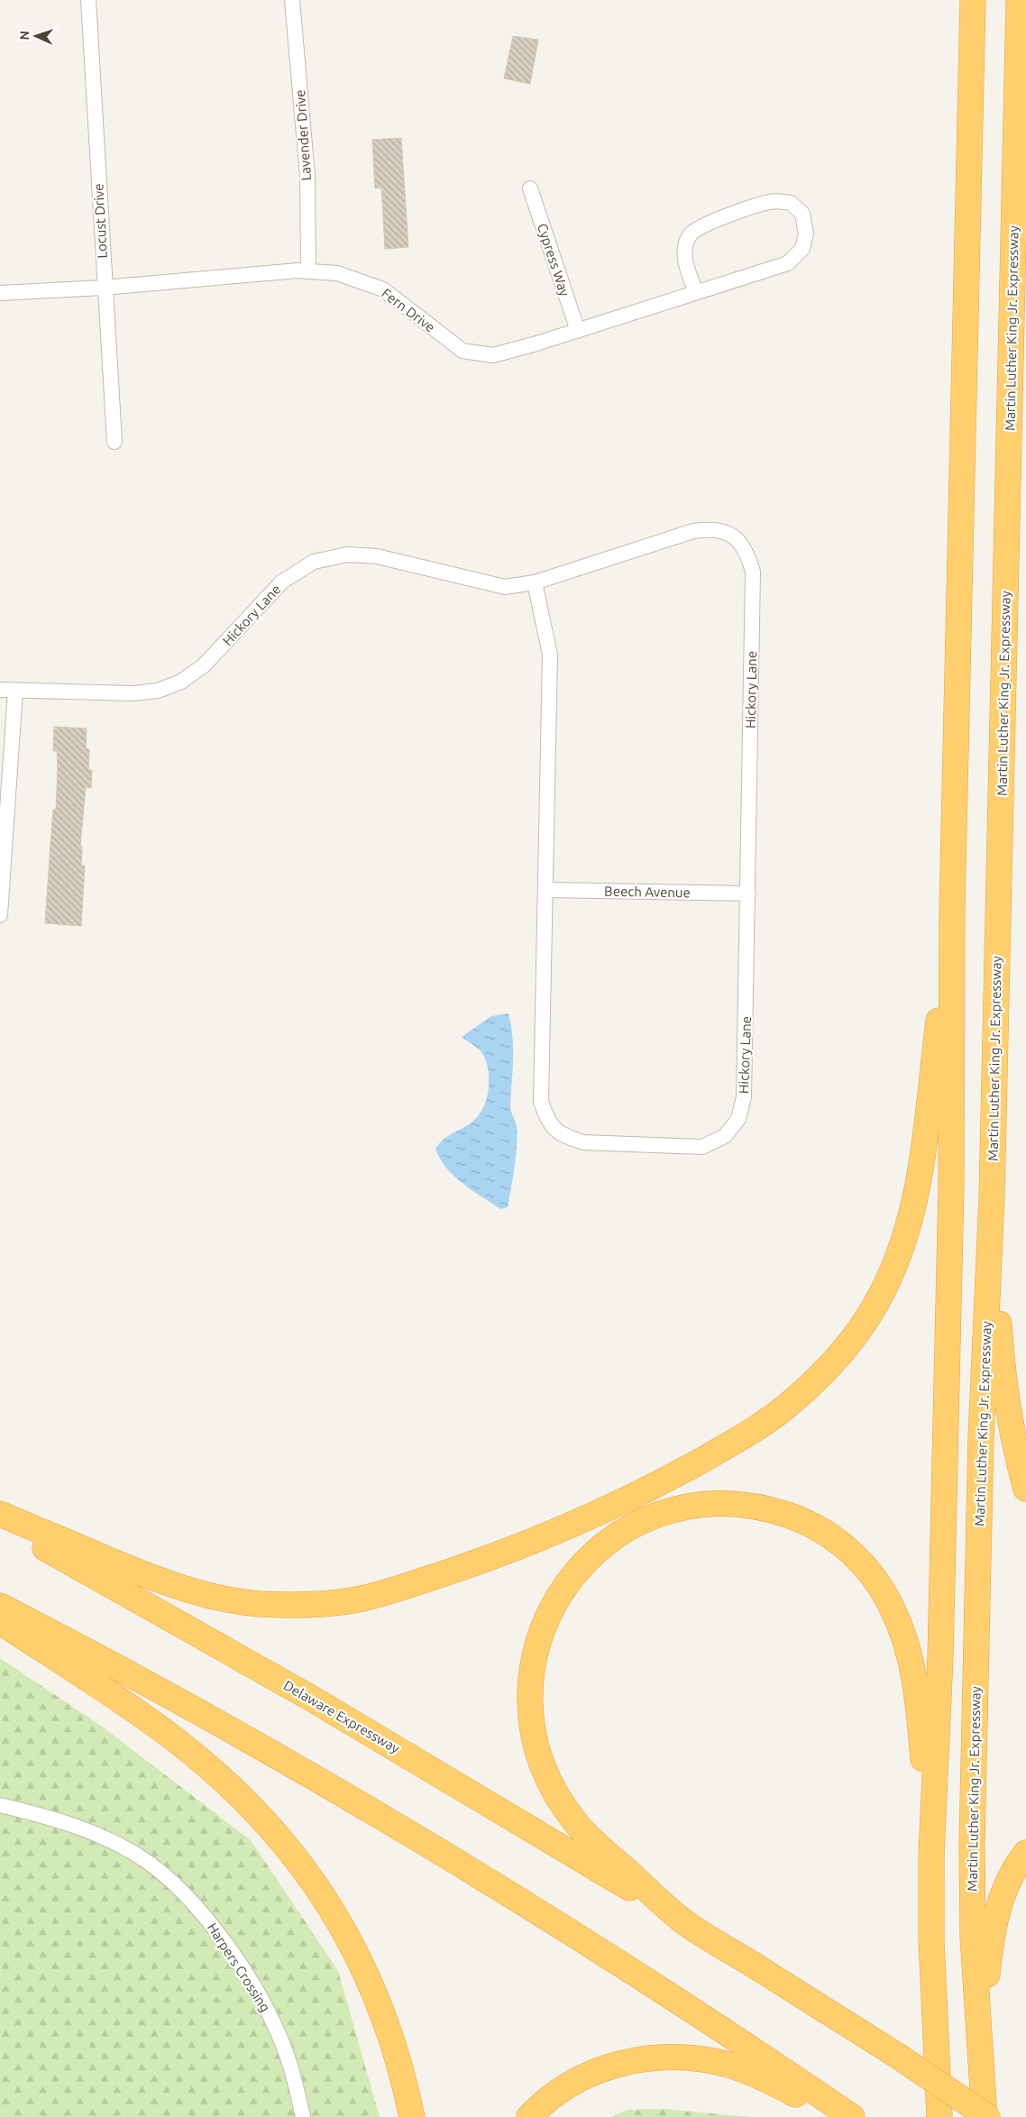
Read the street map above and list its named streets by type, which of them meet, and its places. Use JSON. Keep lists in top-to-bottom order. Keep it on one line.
{"streets":{"highway":["Martin Luther King Jr. Expressway","Delaware Expressway"],"street":["Lavender Drive","Locust Drive","Cypress Way","Fern Drive","Hickory Lane","Beech Avenue","Harpers Crossing"]},"crossings":[["Lavender Drive","Fern Drive"],["Locust Drive","Fern Drive"],["Cypress Way","Fern Drive"],["Hickory Lane","Beech Avenue"]],"north":"left"}
